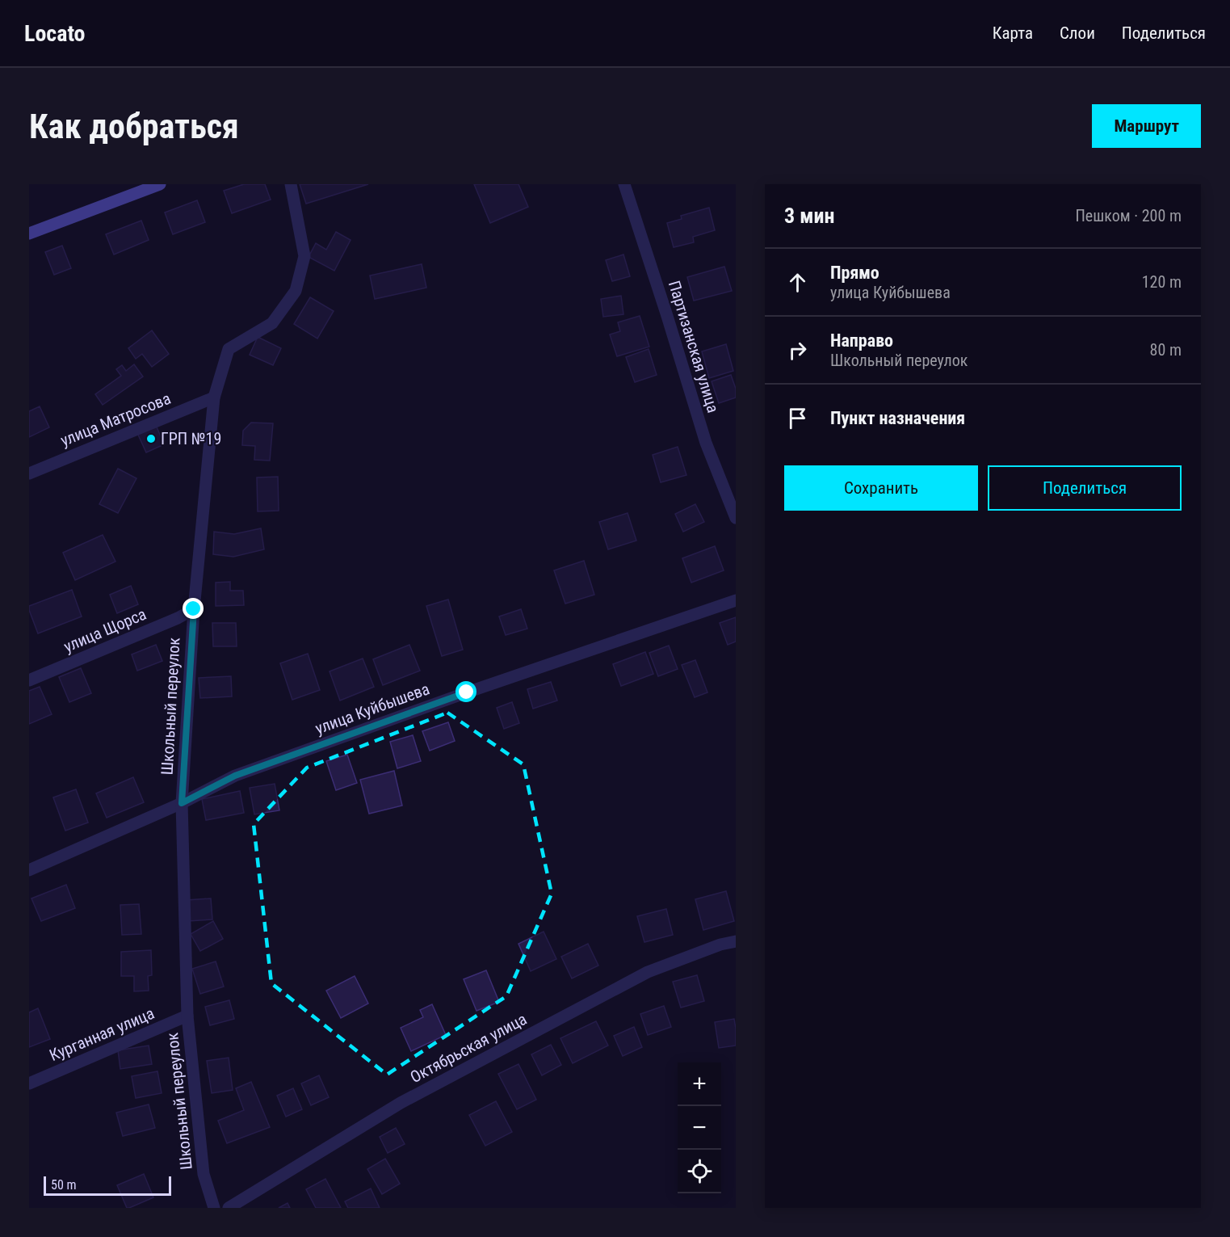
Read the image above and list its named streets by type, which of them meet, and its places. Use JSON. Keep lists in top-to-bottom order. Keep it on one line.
{"streets":{"street":["Партизанская улица","улица Матросова","улица Щорса","Школьный переулок","улица Куйбышева","Курганная улица","Октябрьская улица"]},"crossings":[["улица Матросова","Школьный переулок"],["улица Щорса","Школьный переулок"],["Школьный переулок","улица Куйбышева"],["Школьный переулок","Курганная улица"]],"places":["ГРП №19"],"scale_bar":"50 m","page":{"header":"Locato","nav":["Карта","Слои","Поделиться"],"buttons":["Маршрут",["Сохранить","Поделиться"]],"title":"Как добраться","heading":["3 мин","Пешком · 200 m"],"list":[["Прямо","улица Куйбышева","120 m"],["Направо","Школьный переулок","80 m"],"Пункт назначения"],"map_buttons":["+","−"],"scale":"50 m"}}
